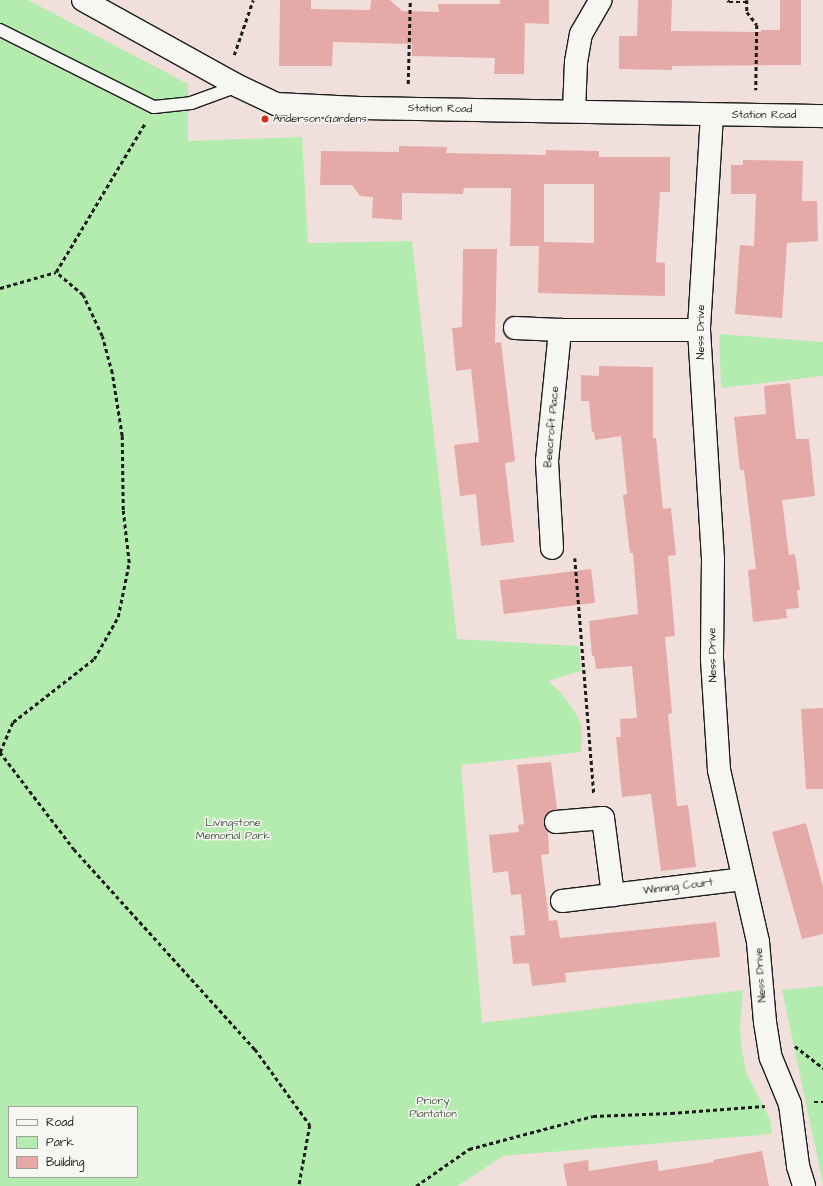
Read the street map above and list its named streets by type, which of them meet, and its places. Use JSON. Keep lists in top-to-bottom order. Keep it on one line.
{"streets":{"street":["Station Road","Ness Drive","Beecroft Place","Winning Court"]},"crossings":[["Station Road","Ness Drive"],["Ness Drive","Winning Court"]],"parks":["Livingstone Memorial Park","Priory Plantation"],"places":["Anderson Gardens"],"legend":["Road","Park","Building"]}
